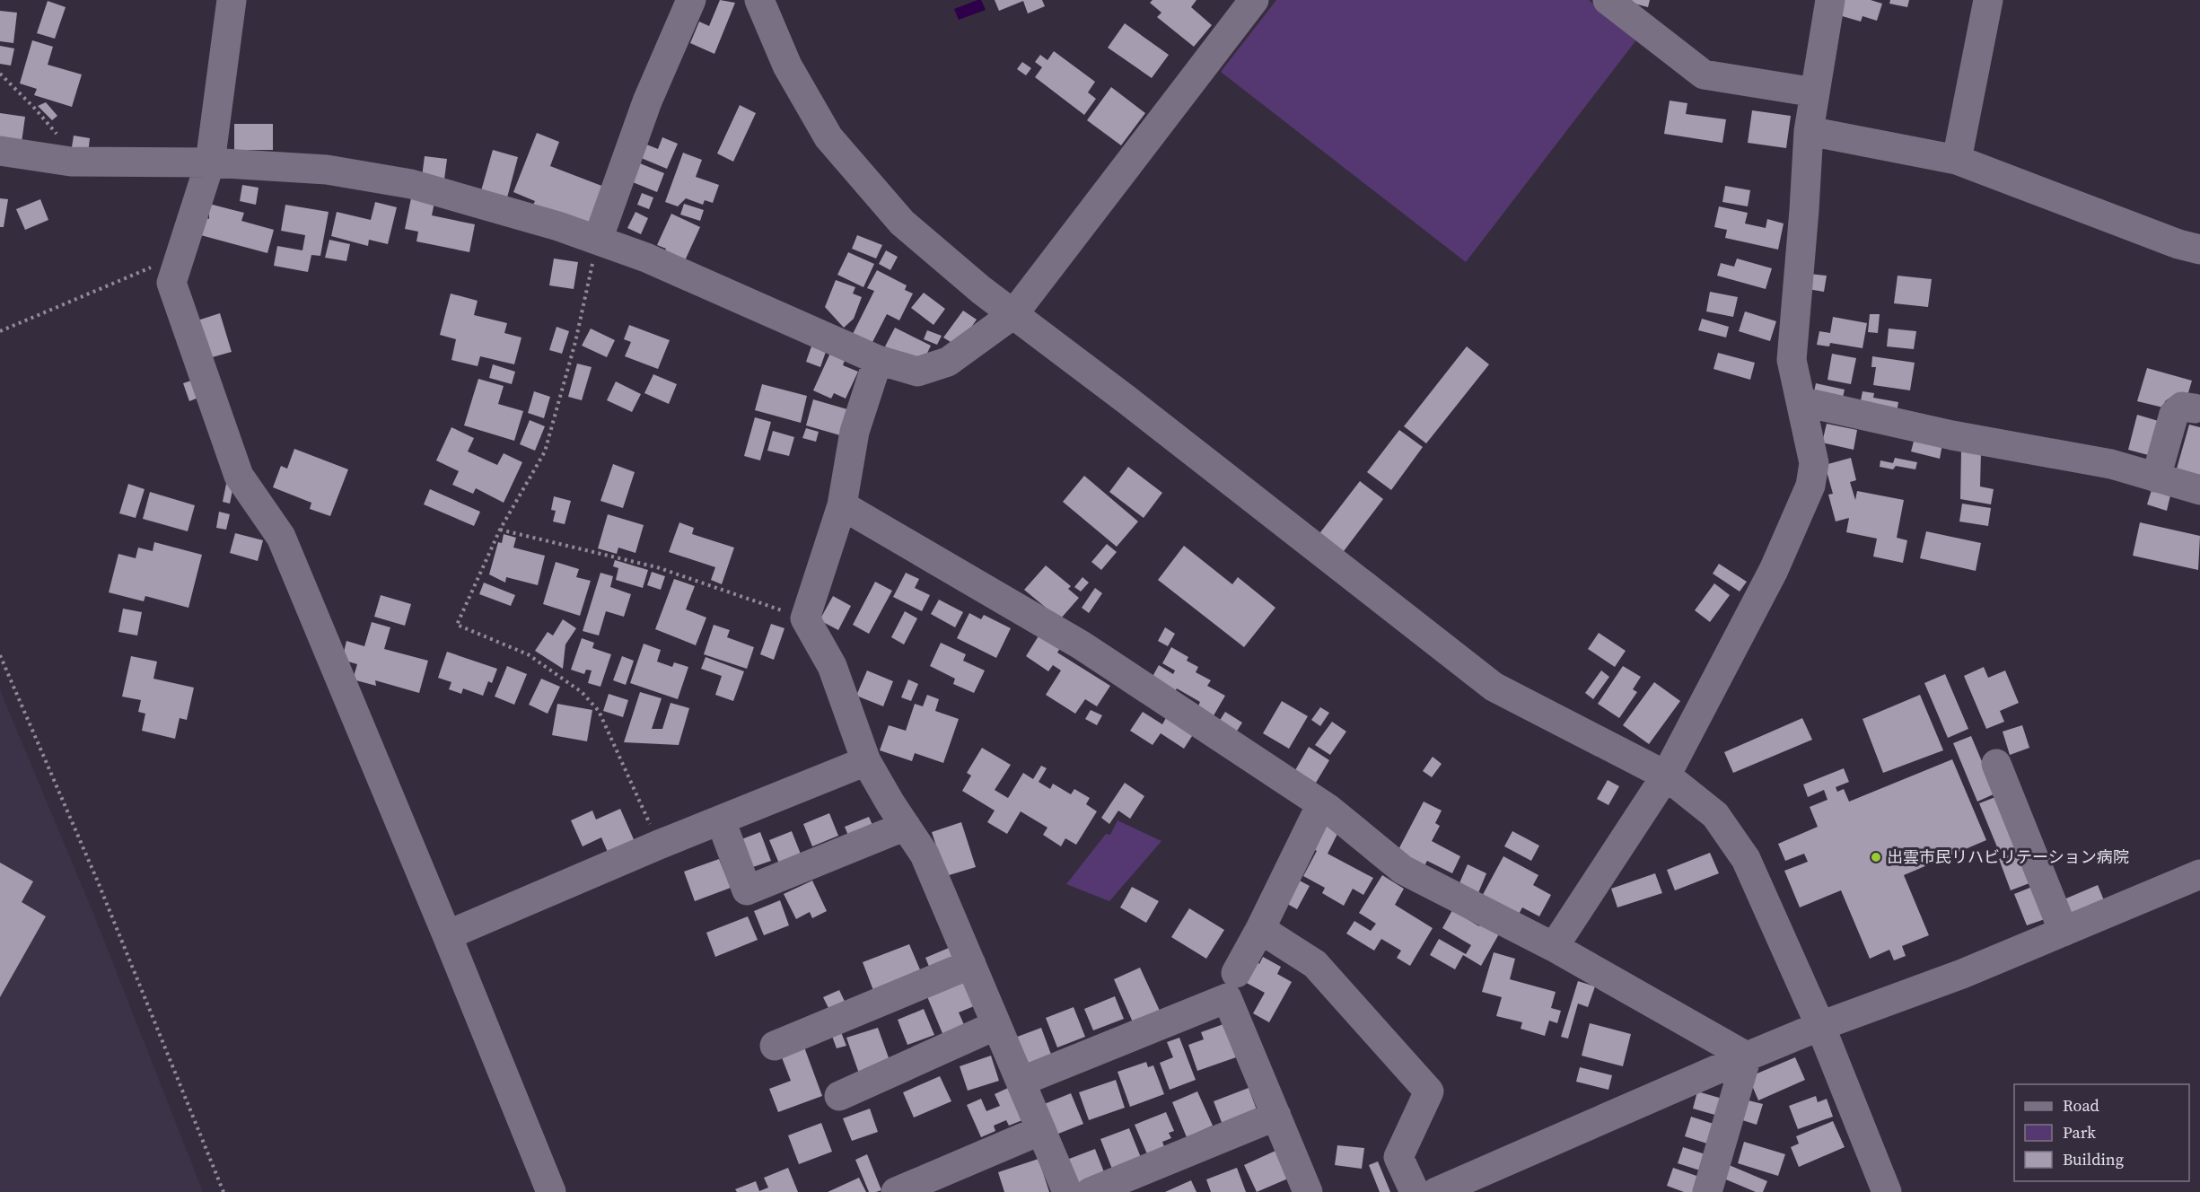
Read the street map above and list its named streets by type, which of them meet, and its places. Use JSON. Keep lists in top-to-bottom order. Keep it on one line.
{"places":["出雲市民リハビリテーション病院"],"legend":["Road","Park","Building"]}
